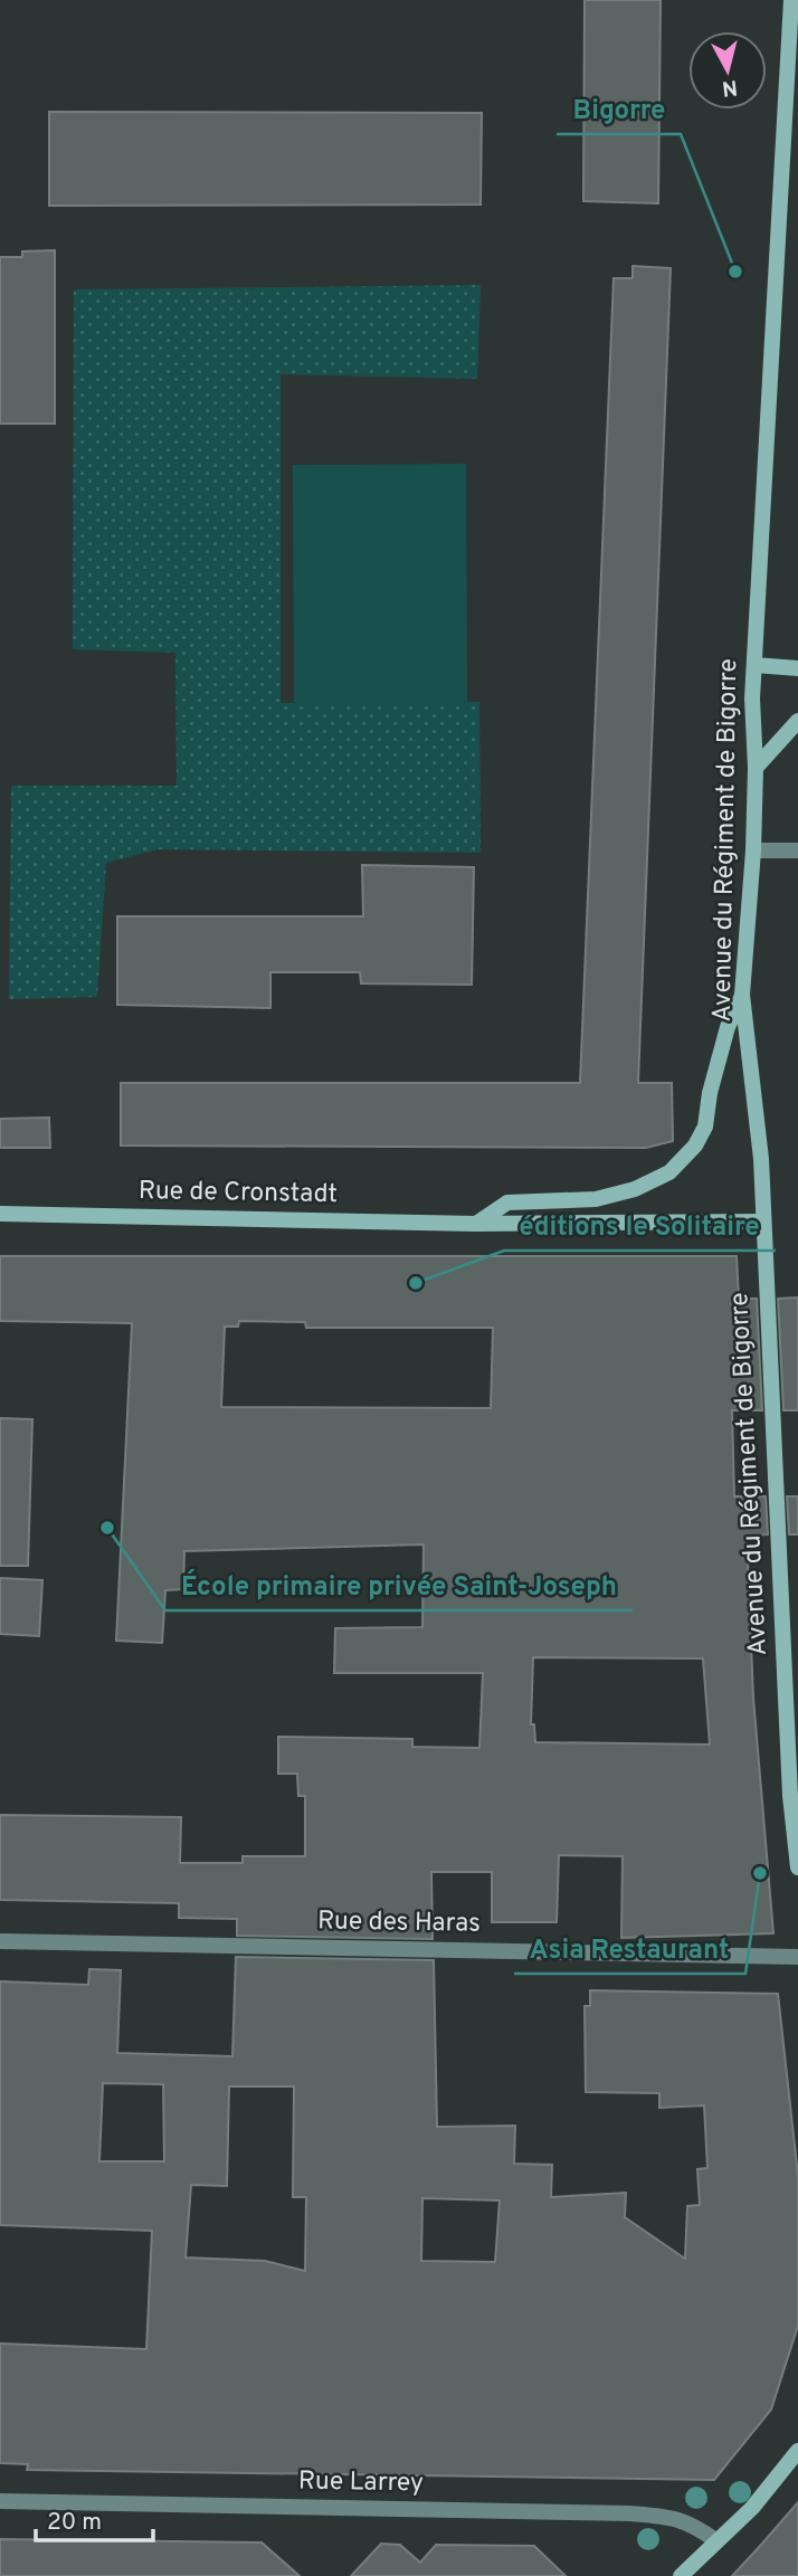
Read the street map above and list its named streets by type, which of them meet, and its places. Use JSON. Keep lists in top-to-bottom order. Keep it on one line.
{"streets":{"main road":["Avenue du Régiment de Bigorre","Rue de Cronstadt"],"street":["Rue des Haras","Rue Larrey"]},"crossings":[["Avenue du Régiment de Bigorre","Rue de Cronstadt"]],"places":["Bigorre","éditions le Solitaire","École primaire privée Saint-Joseph","Asia Restaurant"],"scale_bar":"20 m","north":"bottom"}
